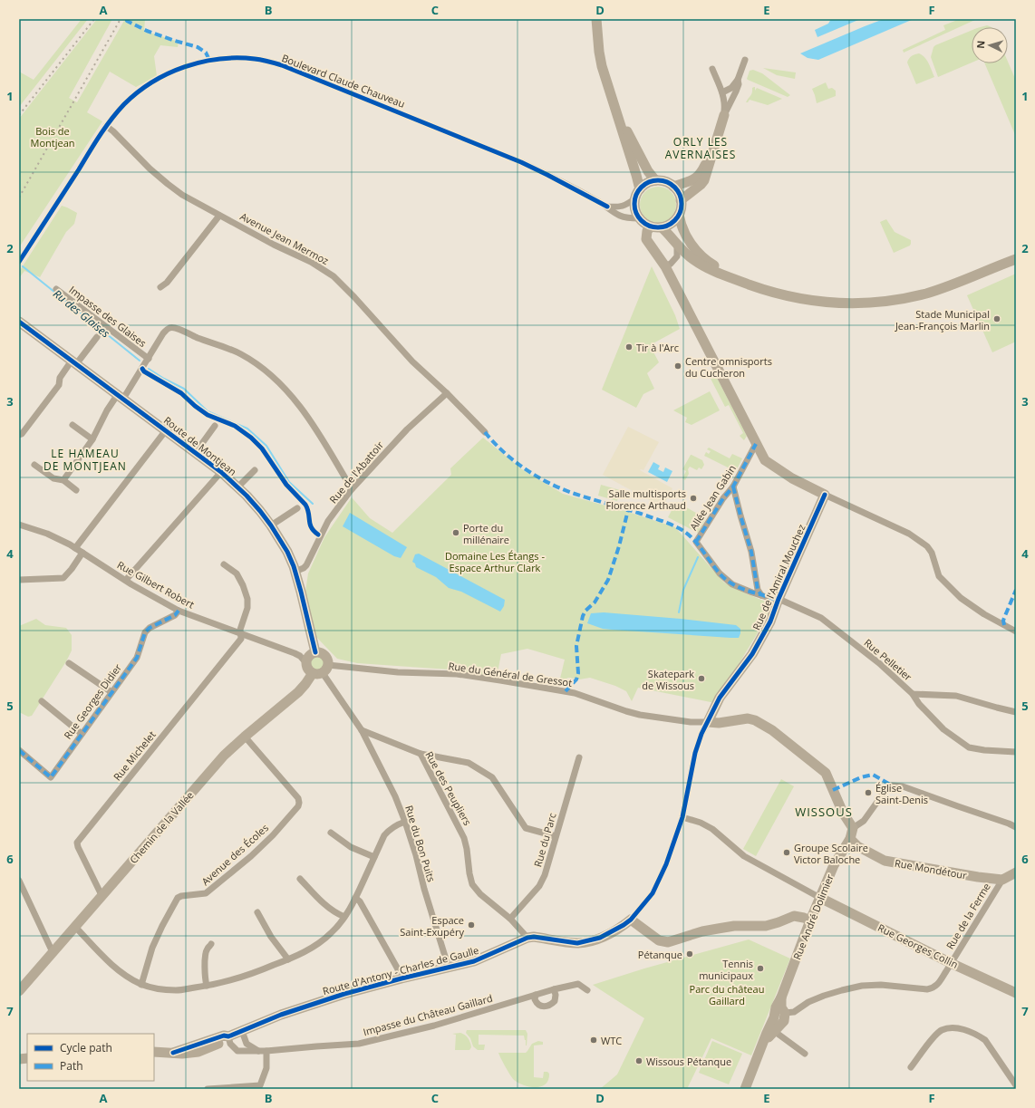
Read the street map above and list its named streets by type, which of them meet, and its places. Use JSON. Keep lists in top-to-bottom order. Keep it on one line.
{"streets":{"street":["Boulevard Claude Chauveau","Avenue Jean Mermoz","Impasse des Glaises","Route de Montjean","Rue de l'Abattoir","Allée Jean Gabin","Rue de l'Amiral Mouchez","Rue Gilbert Robert","Rue Pelletier","Rue du Général de Gressot","Rue Georges Didier","Rue Michelet","Rue des Peupliers","Chemin de la Vallée","Rue du Parc","Rue du Bon Puits","Avenue des Écoles","Rue Mondétour","Rue de la Ferme","Rue André Dolimier","Rue Georges Collin","Route d'Antony - Charles de Gaulle","Impasse du Château Gaillard"]},"crossings":[["Boulevard Claude Chauveau","Avenue Jean Mermoz"],["Avenue Jean Mermoz","Rue de l'Abattoir"],["Route de Montjean","Rue de l'Abattoir"],["Route de Montjean","Rue Gilbert Robert"],["Route de Montjean","Rue du Général de Gressot"],["Route de Montjean","Chemin de la Vallée"],["Allée Jean Gabin","Rue Pelletier"],["Rue de l'Amiral Mouchez","Rue Pelletier"],["Rue de l'Amiral Mouchez","Rue du Général de Gressot"],["Rue de l'Amiral Mouchez","Route d'Antony - Charles de Gaulle"],["Rue Gilbert Robert","Rue du Général de Gressot"],["Rue Gilbert Robert","Rue Georges Didier"],["Rue Gilbert Robert","Rue Michelet"],["Rue Gilbert Robert","Chemin de la Vallée"],["Rue du Général de Gressot","Chemin de la Vallée"],["Rue Michelet","Chemin de la Vallée"],["Rue des Peupliers","Rue du Parc"],["Rue des Peupliers","Rue du Bon Puits"],["Rue des Peupliers","Route d'Antony - Charles de Gaulle"],["Chemin de la Vallée","Avenue des Écoles"],["Rue du Bon Puits","Route d'Antony - Charles de Gaulle"],["Rue Mondétour","Rue de la Ferme"],["Rue Mondétour","Rue André Dolimier"],["Rue de la Ferme","Rue André Dolimier"],["Rue de la Ferme","Rue Georges Collin"],["Rue André Dolimier","Rue Georges Collin"],["Route d'Antony - Charles de Gaulle","Impasse du Château Gaillard"]],"districts":["ORLY LES AVERNAISES","LE HAMEAU DE MONTJEAN","WISSOUS"],"water":["Ru des Glaises"],"parks":["Bois de Montjean","Domaine Les Étangs - Espace Arthur Clark","Parc du château Gaillard"],"places":["Stade Municipal Jean-François Marlin","Tir à l'Arc","Centre omnisports du Cucheron","Salle multisports Florence Arthaud","Porte du millénaire","Skatepark de Wissous","Église Saint-Denis","Groupe Scolaire Victor Baloche","Espace Saint-Exupéry","Pétanque","Tennis municipaux","WTC","Wissous Pétanque"],"legend":["Cycle path","Path"],"north":"left","grid":{"columns":["A","B","C","D","E","F"],"rows":["1","2","3","4","5","6","7"]}}
